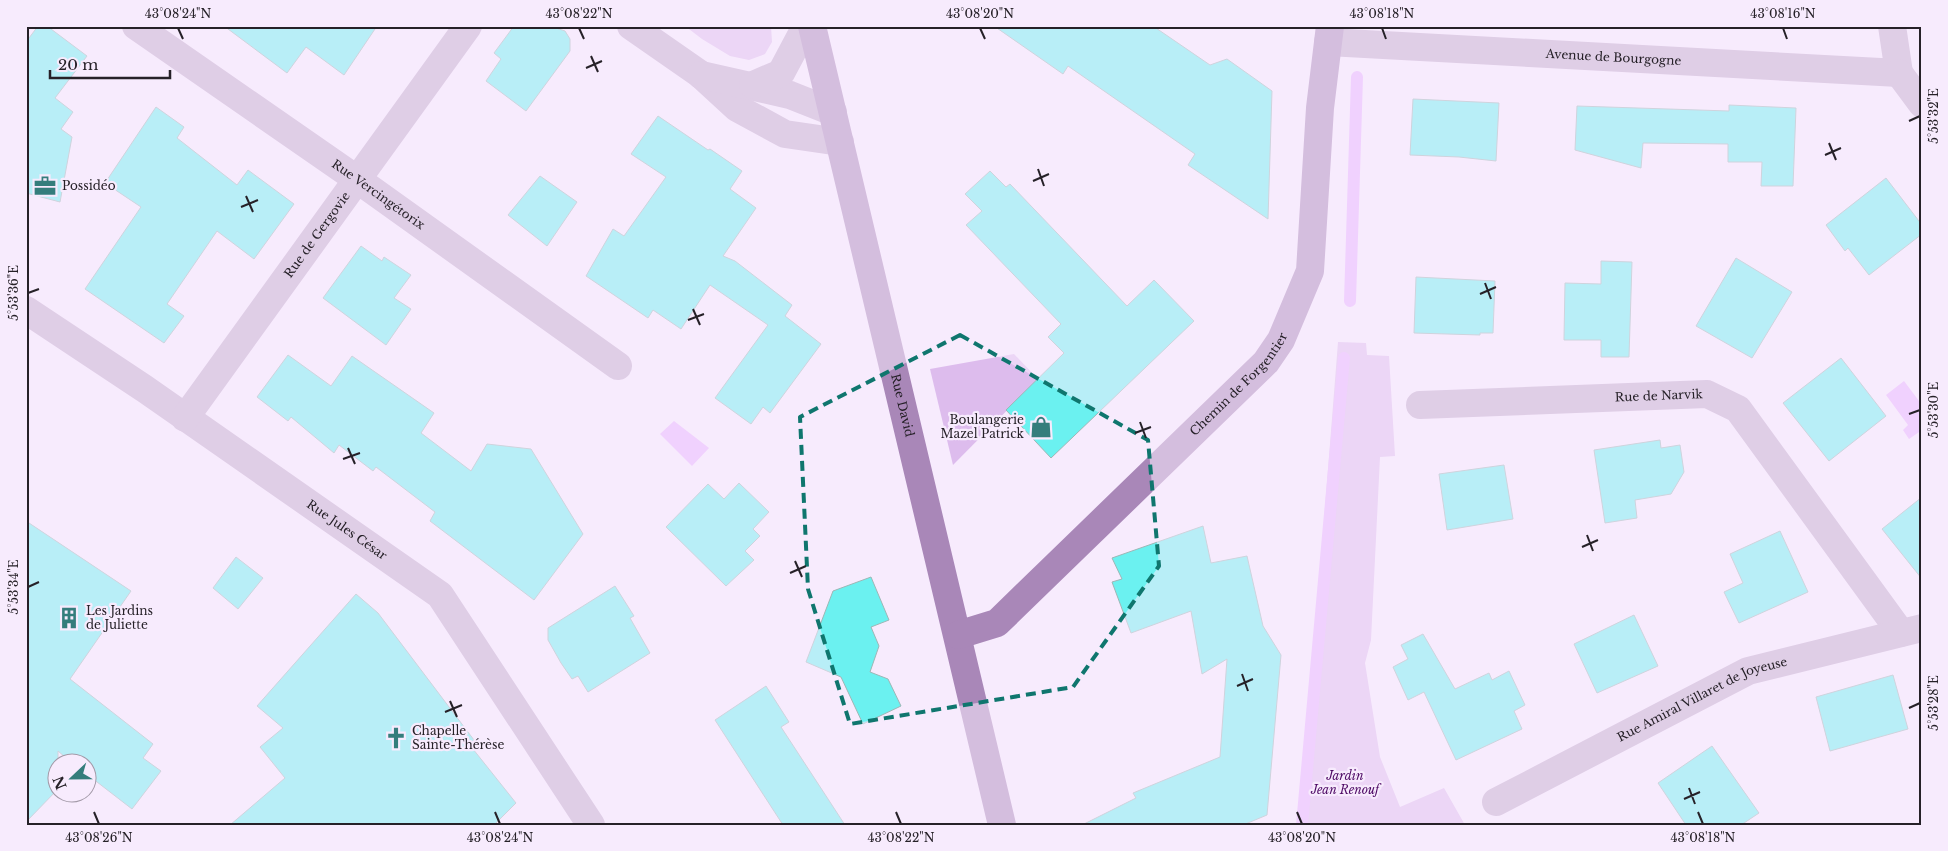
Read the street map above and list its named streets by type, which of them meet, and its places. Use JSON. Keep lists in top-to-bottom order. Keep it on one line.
{"streets":{"main road":["Chemin de Forgentier","Rue David"],"street":["Avenue de Bourgogne","Rue Vercingétorix","Rue de Gergovie","Rue de Narvik","Rue Jules César","Rue Amiral Villaret de Joyeuse"]},"crossings":[["Avenue de Bourgogne","Chemin de Forgentier"],["Rue Vercingétorix","Rue de Gergovie"],["Rue de Gergovie","Rue Jules César"],["Chemin de Forgentier","Rue David"],["Rue de Narvik","Rue Amiral Villaret de Joyeuse"]],"parks":["Jardin Jean Renouf"],"places":{"office":["Possidéo"],"shop":["Boulangerie Mazel Patrick"],"building":["Les Jardins de Juliette"],"church":["Chapelle Sainte-Thérèse"]},"scale_bar":"20 m","north":"left","coordinates":["43°08'24\"N","43°08'22\"N","43°08'20\"N","43°08'18\"N","43°08'16\"N","5°53'32\"E","5°53'36\"E","5°53'30\"E","5°53'34\"E","5°53'28\"E","43°08'26\"N"]}
